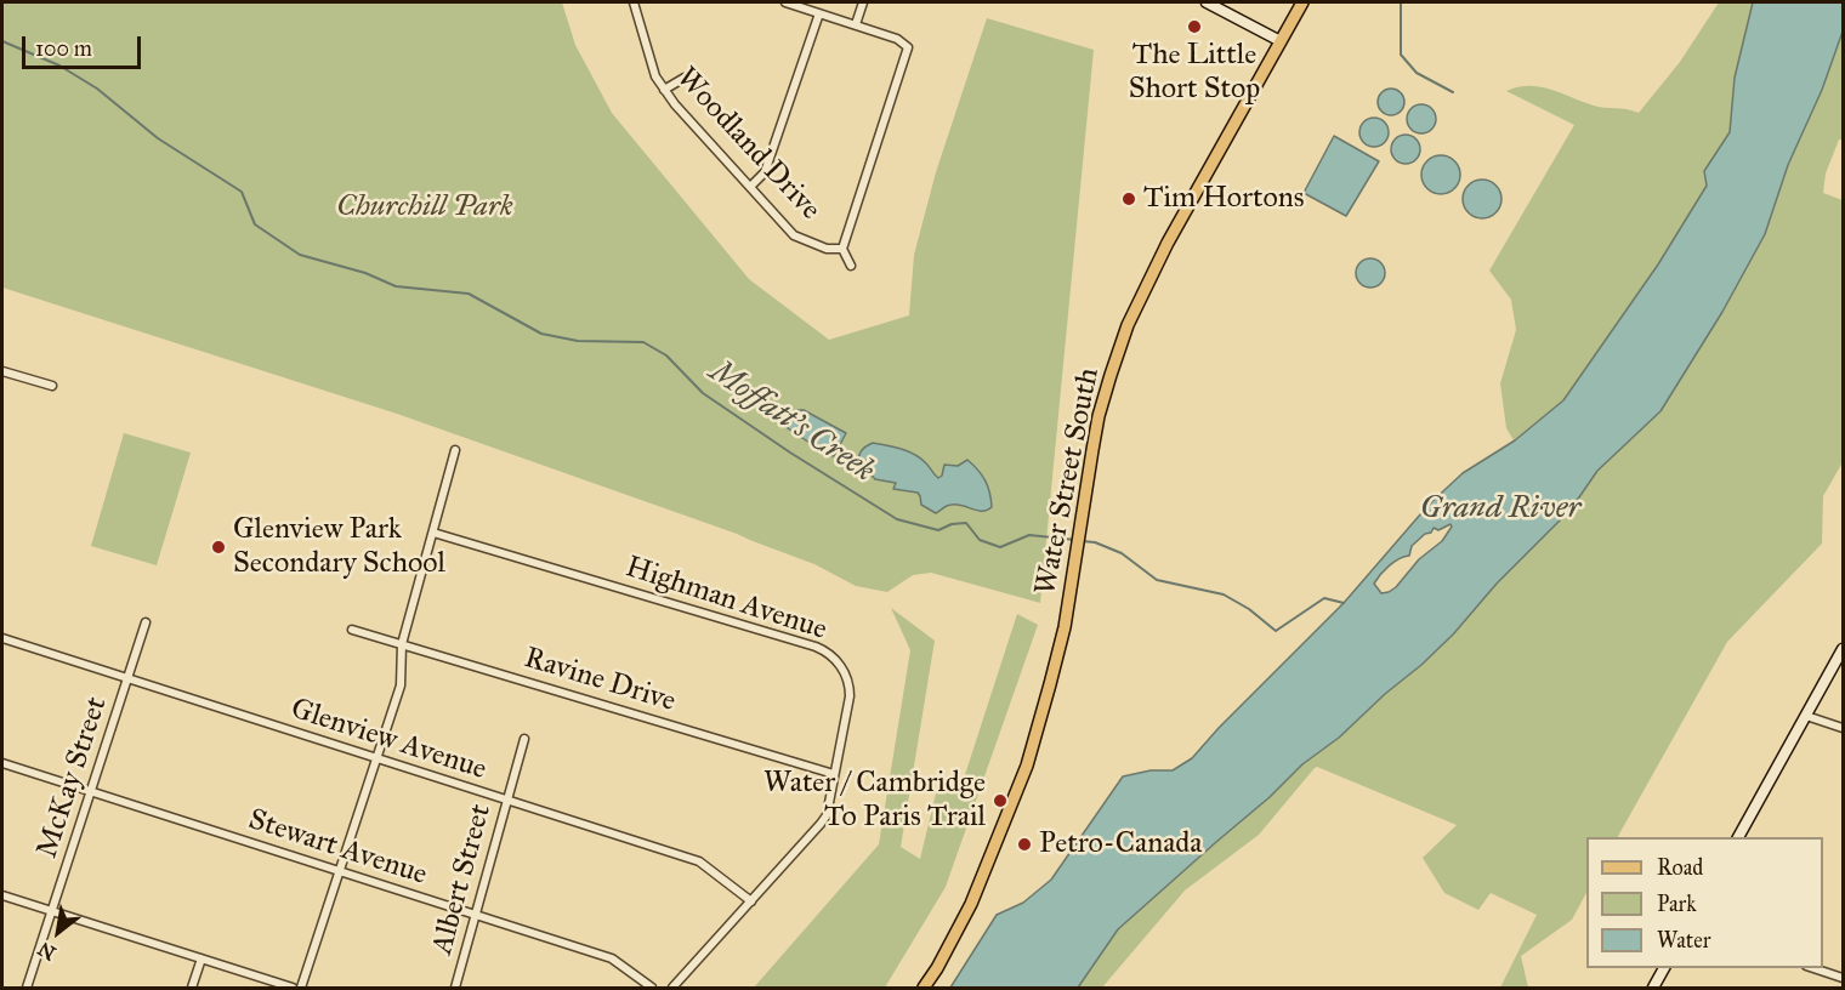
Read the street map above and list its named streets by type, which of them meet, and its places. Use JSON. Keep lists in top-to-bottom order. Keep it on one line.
{"streets":{"main road":["Water Street South"],"street":["Woodland Drive","Highman Avenue","Ravine Drive","Glenview Avenue","McKay Street","Stewart Avenue","Albert Street"]},"crossings":[["Highman Avenue","Ravine Drive"],["Highman Avenue","Glenview Avenue"],["Glenview Avenue","McKay Street"],["Glenview Avenue","Albert Street"],["McKay Street","Stewart Avenue"],["Stewart Avenue","Albert Street"]],"water":["Moffatt's Creek","Grand River"],"parks":["Churchill Park"],"places":["The Little Short Stop","Tim Hortons","Glenview Park Secondary School","Water / Cambridge To Paris Trail","Petro-Canada"],"legend":["Road","Park","Water"],"scale_bar":"100 m","north":"bottom left"}
